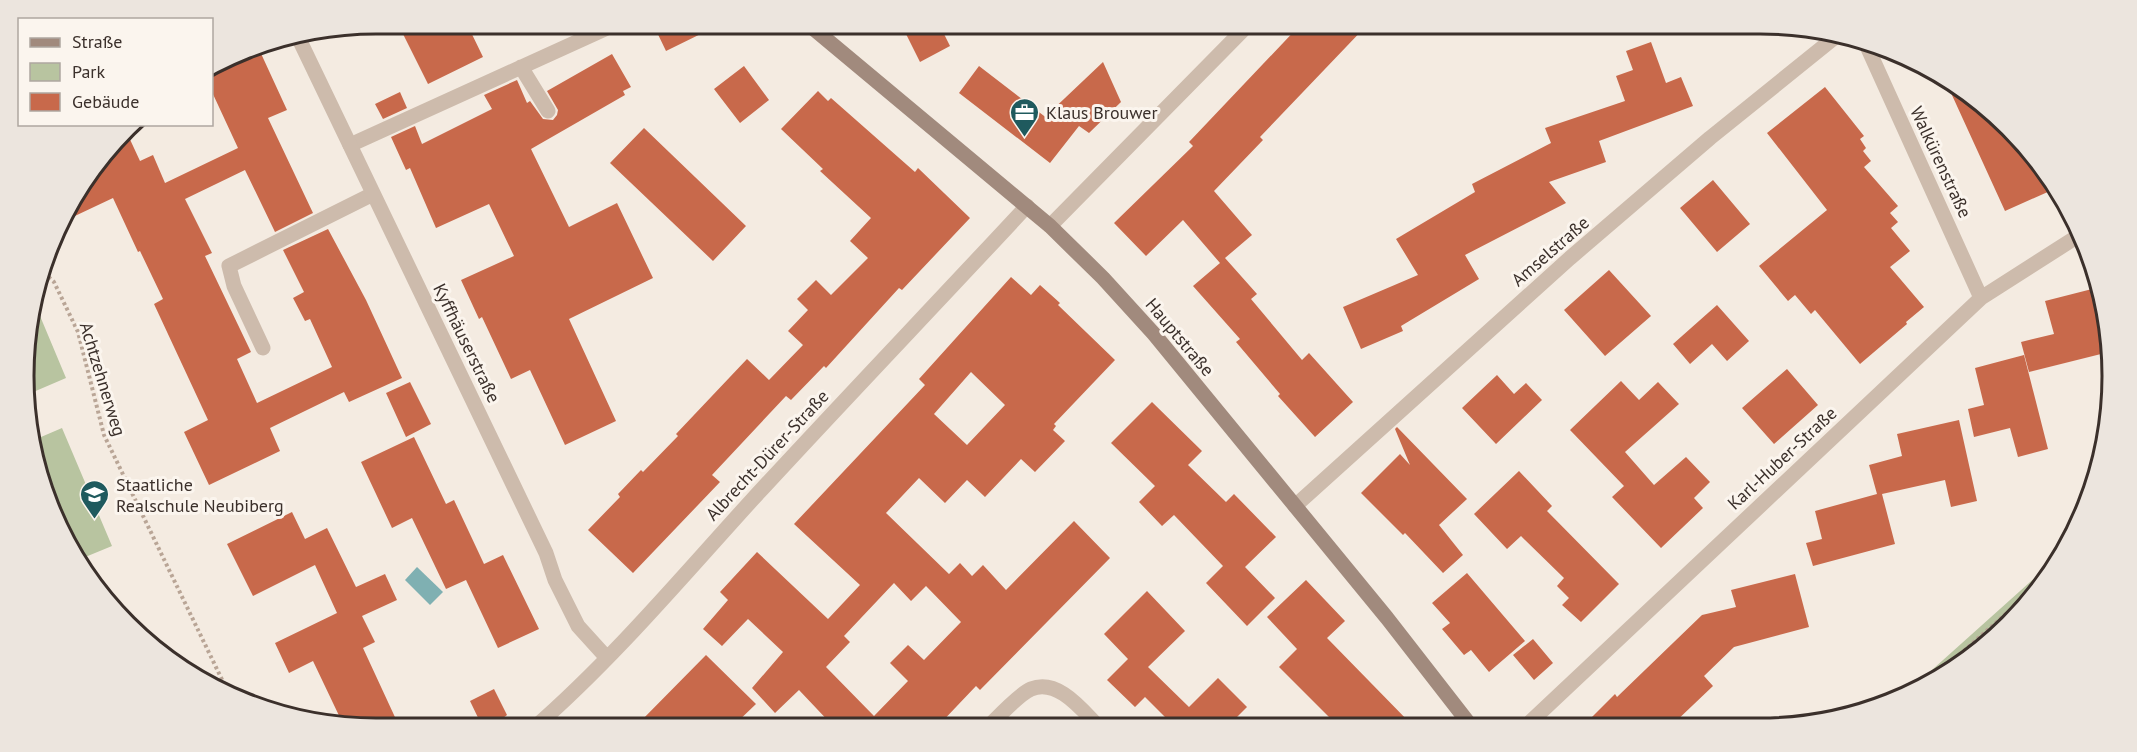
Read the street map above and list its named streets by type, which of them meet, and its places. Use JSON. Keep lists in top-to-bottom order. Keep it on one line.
{"streets":{"street":["Walkürenstraße","Amselstraße","Hauptstraße","Kyffhäuserstraße","Albrecht-Dürer-Straße","Karl-Huber-Straße"],"path":["Achtzehnerweg"]},"crossings":[["Walkürenstraße","Karl-Huber-Straße"],["Amselstraße","Hauptstraße"],["Hauptstraße","Albrecht-Dürer-Straße"],["Kyffhäuserstraße","Albrecht-Dürer-Straße"]],"places":{"office":["Klaus Brouwer"],"school or university":["Staatliche Realschule Neubiberg"]},"legend":["Straße","Park","Gebäude"]}
